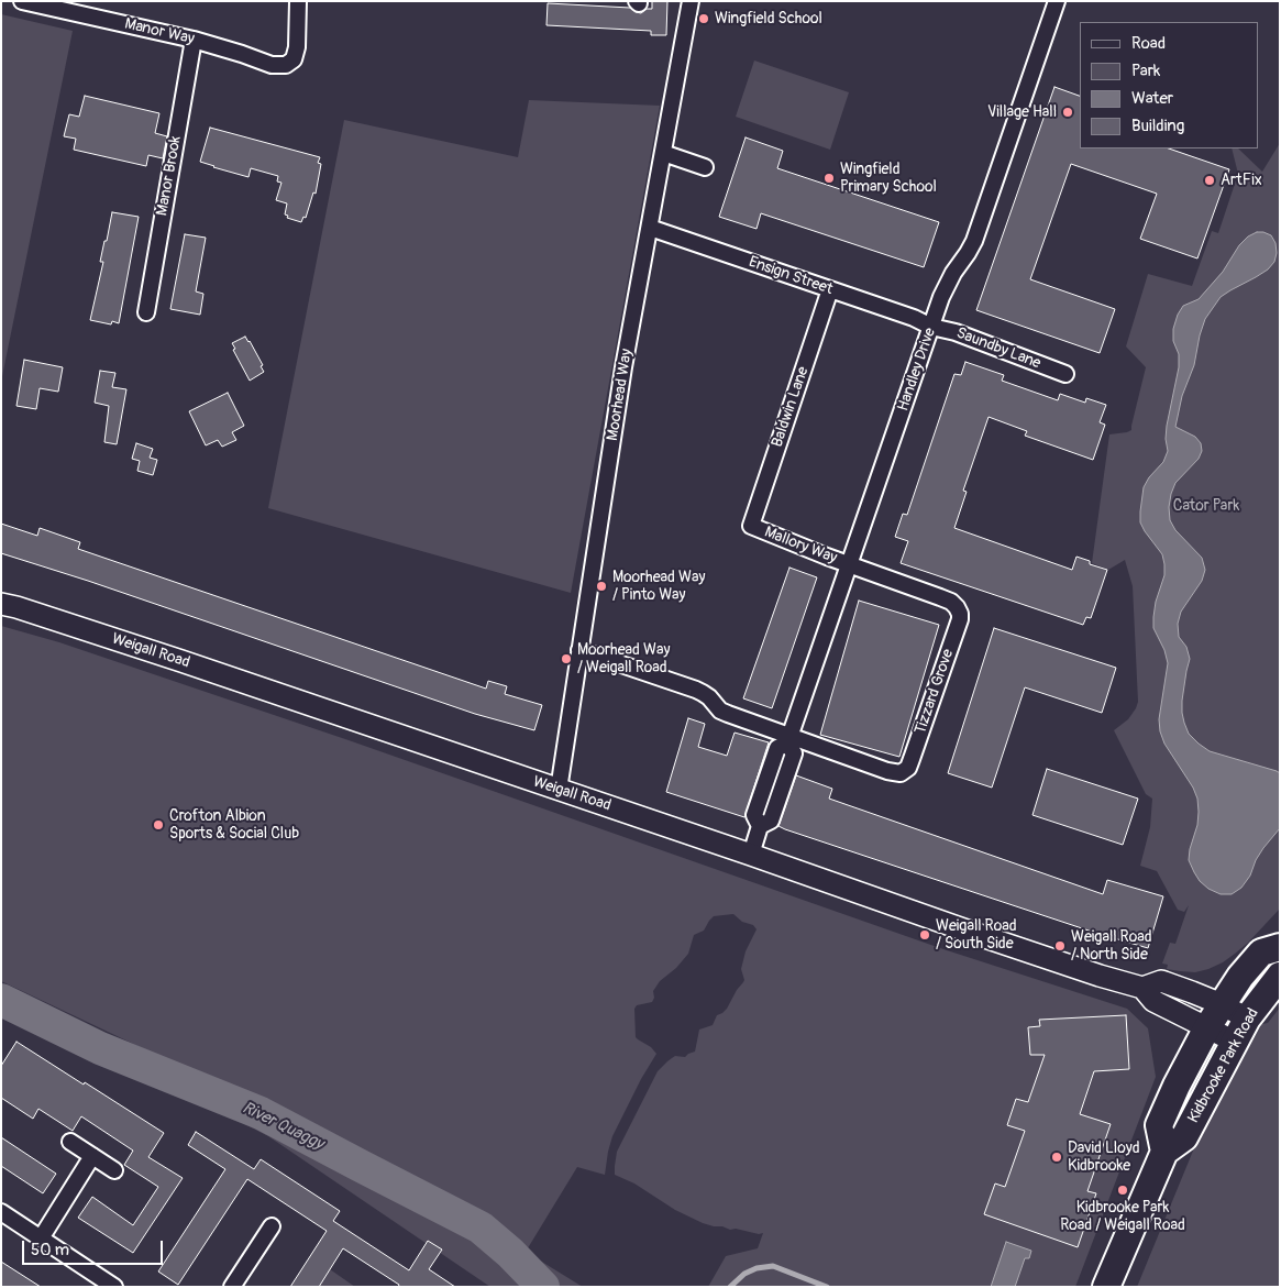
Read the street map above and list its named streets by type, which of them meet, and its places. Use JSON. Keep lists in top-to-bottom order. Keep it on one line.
{"streets":{"highway":["Kidbrooke Park Road"],"street":["Manor Way","Manor Brook","Ensign Street","Saundby Lane","Handley Drive","Moorhead Way","Baldwin Lane","Mallory Way","Weigall Road","Tizzard Grove"]},"crossings":[["Manor Way","Manor Brook"],["Ensign Street","Saundby Lane"],["Ensign Street","Handley Drive"],["Ensign Street","Moorhead Way"],["Ensign Street","Baldwin Lane"],["Saundby Lane","Handley Drive"],["Handley Drive","Mallory Way"],["Handley Drive","Weigall Road"],["Handley Drive","Tizzard Grove"],["Moorhead Way","Weigall Road"],["Baldwin Lane","Mallory Way"],["Mallory Way","Tizzard Grove"],["Weigall Road","Kidbrooke Park Road"]],"water":["River Quaggy"],"parks":["Cator Park"],"places":["Wingfield School","Village Hall","Wingfield Primary School","ArtFix","Moorhead Way / Pinto Way","Moorhead Way / Weigall Road","Crofton Albion Sports & Social Club","Weigall Road / South Side","Weigall Road / North Side","David Lloyd Kidbrooke","Kidbrooke Park Road / Weigall Road"],"legend":["Road","Park","Water","Building"],"scale_bar":"50 m"}
